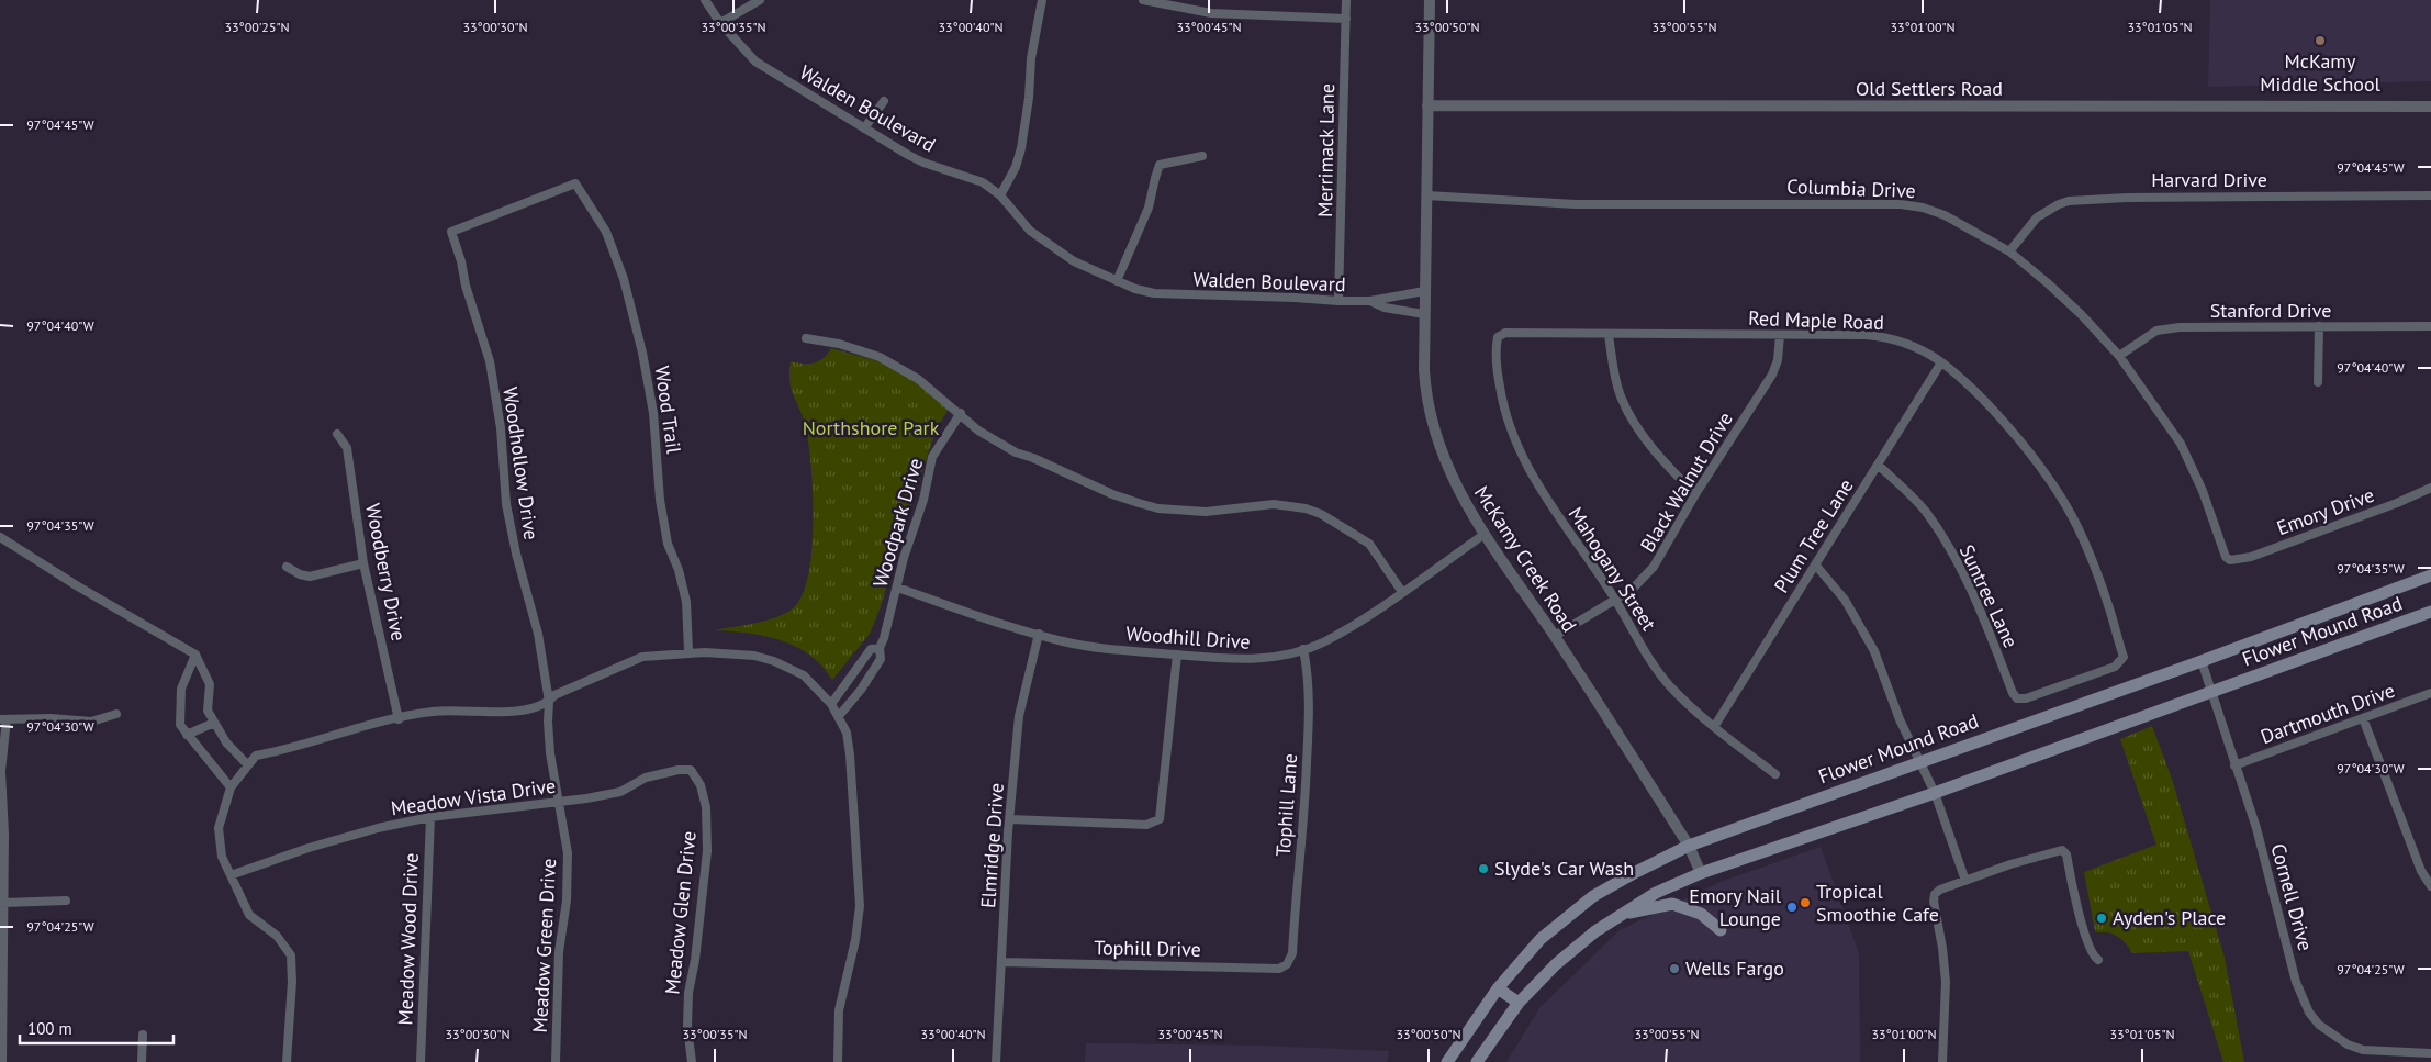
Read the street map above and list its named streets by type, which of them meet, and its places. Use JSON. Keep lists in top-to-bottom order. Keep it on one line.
{"streets":{"main road":["Flower Mound Road"],"street":["Old Settlers Road","Walden Boulevard","Merrimack Lane","Harvard Drive","Columbia Drive","Stanford Drive","Red Maple Road","Wood Trail","Woodhollow Drive","Black Walnut Drive","Emory Drive","Woodpark Drive","Plum Tree Lane","McKamy Creek Road","Mahogany Street","Woodberry Drive","Suntree Lane","Woodhill Drive","Dartmouth Drive","Meadow Vista Drive","Tophill Lane","Elmridge Drive","Cornell Drive","Meadow Glen Drive","Meadow Wood Drive","Meadow Green Drive","Tophill Drive"]},"crossings":[["Old Settlers Road","McKamy Creek Road"],["Walden Boulevard","Merrimack Lane"],["Walden Boulevard","McKamy Creek Road"],["Harvard Drive","Columbia Drive"],["Columbia Drive","Stanford Drive"],["Columbia Drive","Emory Drive"],["Columbia Drive","McKamy Creek Road"],["Red Maple Road","Black Walnut Drive"],["Red Maple Road","Plum Tree Lane"],["Red Maple Road","Mahogany Street"],["Red Maple Road","Suntree Lane"],["Wood Trail","Woodhollow Drive"],["Woodhollow Drive","Meadow Green Drive"],["Black Walnut Drive","McKamy Creek Road"],["Black Walnut Drive","Mahogany Street"],["Woodpark Drive","Woodhill Drive"],["Plum Tree Lane","Mahogany Street"],["Plum Tree Lane","Suntree Lane"],["McKamy Creek Road","Flower Mound Road"],["McKamy Creek Road","Woodhill Drive"],["Flower Mound Road","Cornell Drive"],["Woodhill Drive","Tophill Lane"],["Woodhill Drive","Elmridge Drive"],["Dartmouth Drive","Cornell Drive"],["Meadow Vista Drive","Meadow Glen Drive"],["Meadow Vista Drive","Meadow Wood Drive"],["Meadow Vista Drive","Meadow Green Drive"],["Tophill Lane","Tophill Drive"],["Elmridge Drive","Tophill Drive"]],"parks":["Northshore Park"],"places":["McKamy Middle School","Slyde's Car Wash","Tropical Smoothie Cafe","Emory Nail Lounge","Ayden's Place","Wells Fargo"],"scale_bar":"100 m","coordinates":["33°00'25\"N","33°00'30\"N","33°00'35\"N","33°00'40\"N","33°00'45\"N","33°00'50\"N","33°00'55\"N","33°01'00\"N","33°01'05\"N","97°04'45\"W","97°04'40\"W","97°04'35\"W","97°04'30\"W","97°04'25\"W"]}
